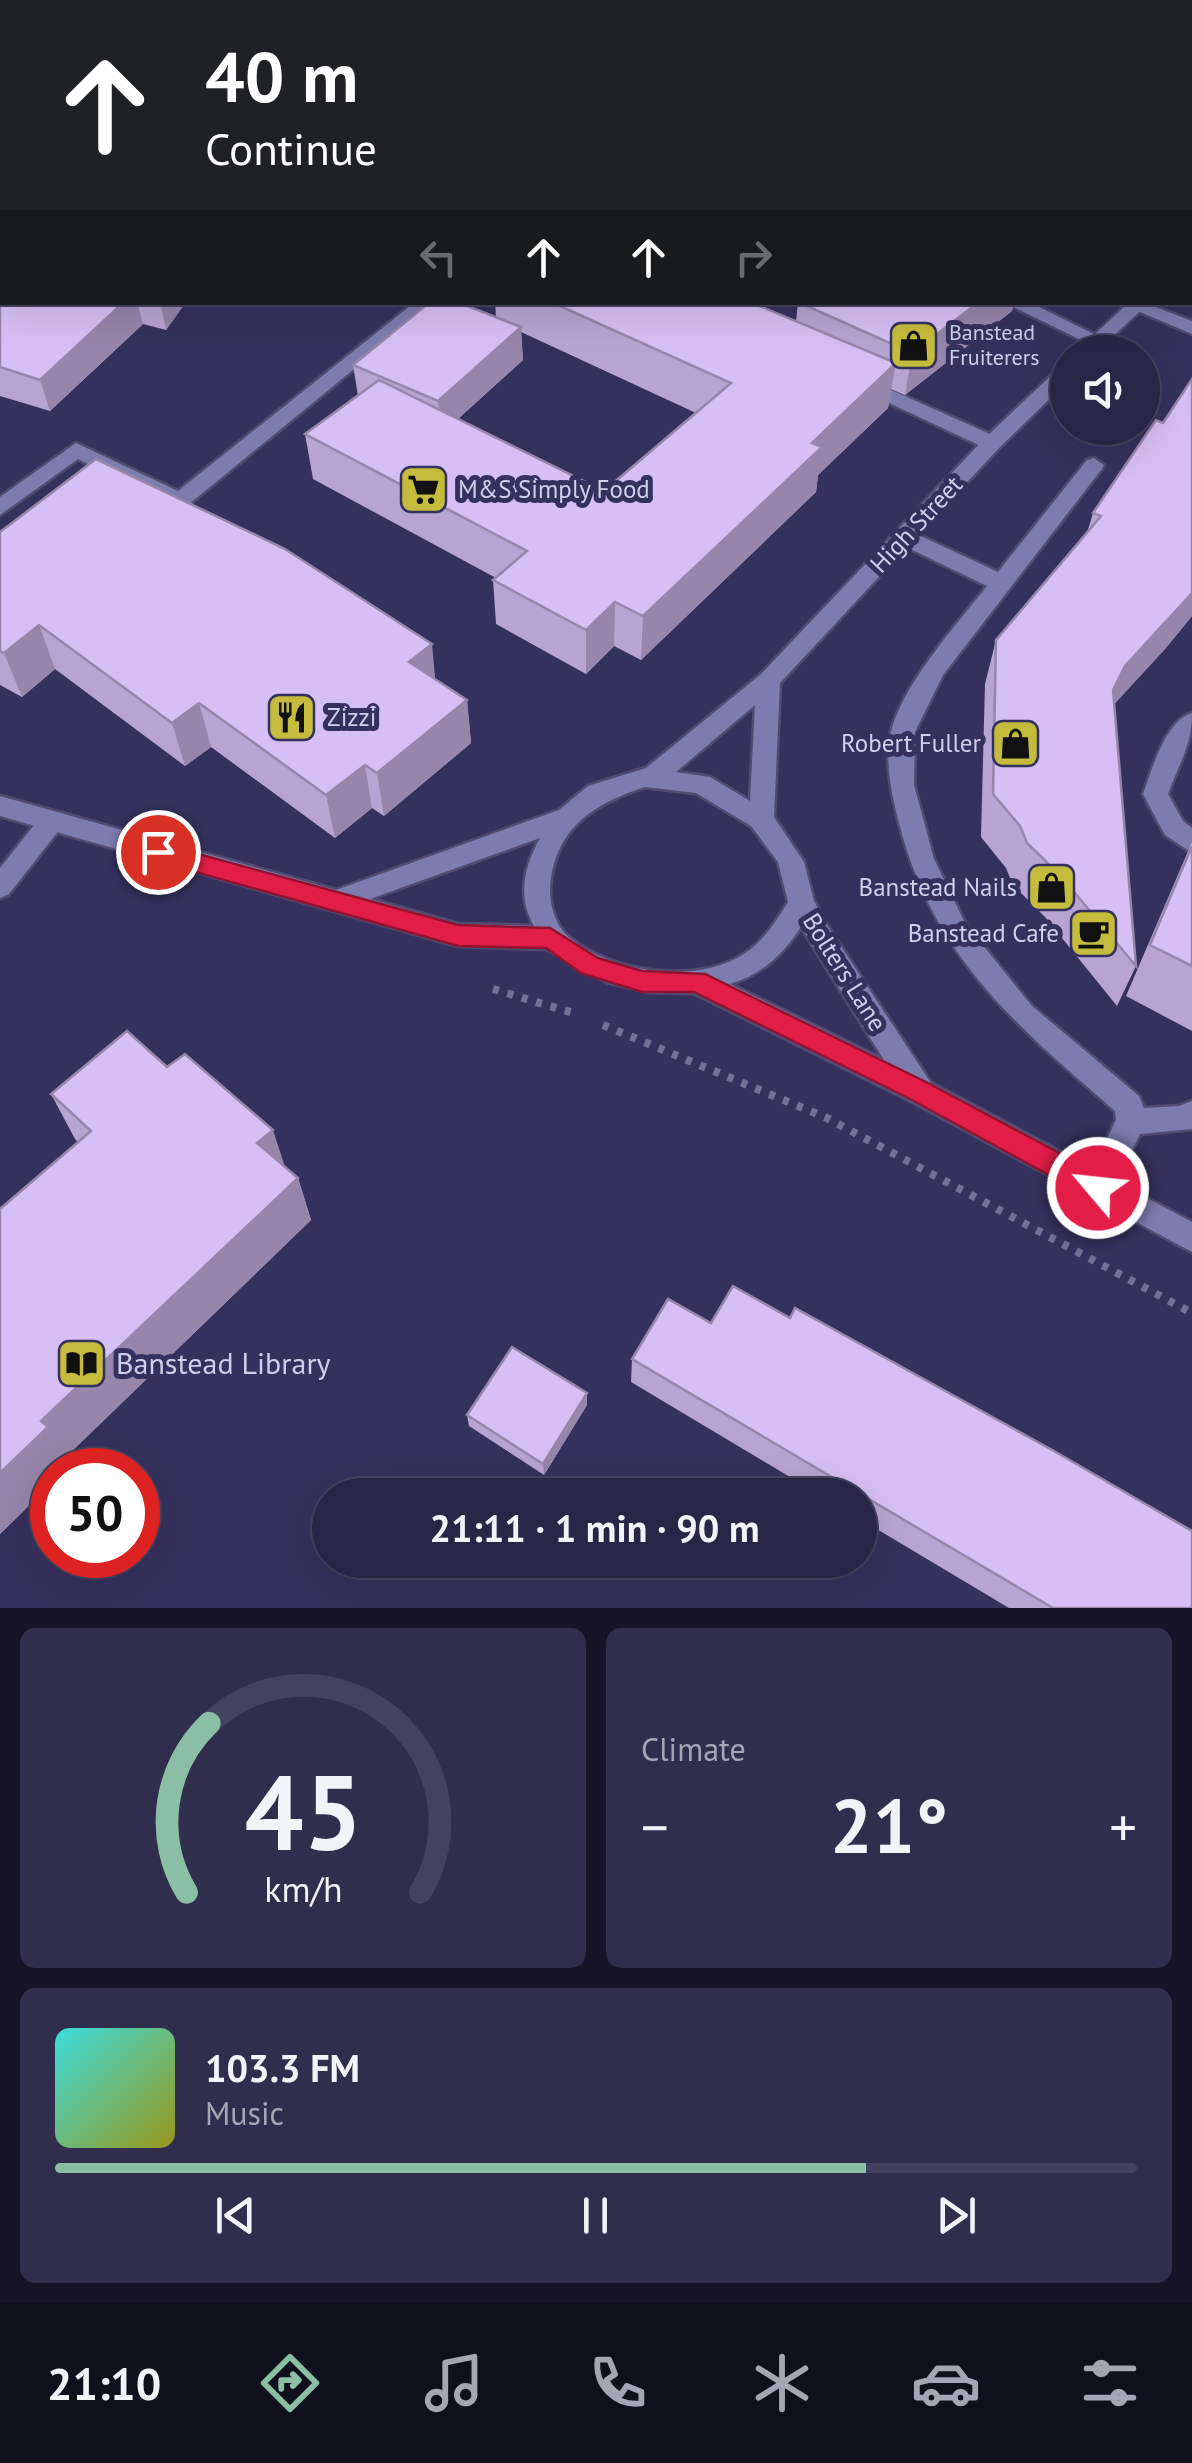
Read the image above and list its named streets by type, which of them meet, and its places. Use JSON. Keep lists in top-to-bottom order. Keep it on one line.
{"streets":{"main road":["High Street","Bolters Lane"]},"crossings":[["High Street","Bolters Lane"]],"places":{"shop":["Banstead Fruiterers","Robert Fuller","Banstead Nails"],"supermarket":["M&S Simply Food"],"restaurant":["Zizzi"],"cafe":["Banstead Cafe"],"library":["Banstead Library"]},"page":{"turn":["40 m","Continue"],"limit":"50","trip":"21:11 · 1 min · 90 m","tile":"Climate","heat":["−","21°","+"],"song":["103.3 FM","Music"],"tabs":"21:10","gauge":["45","km/h"]}}
